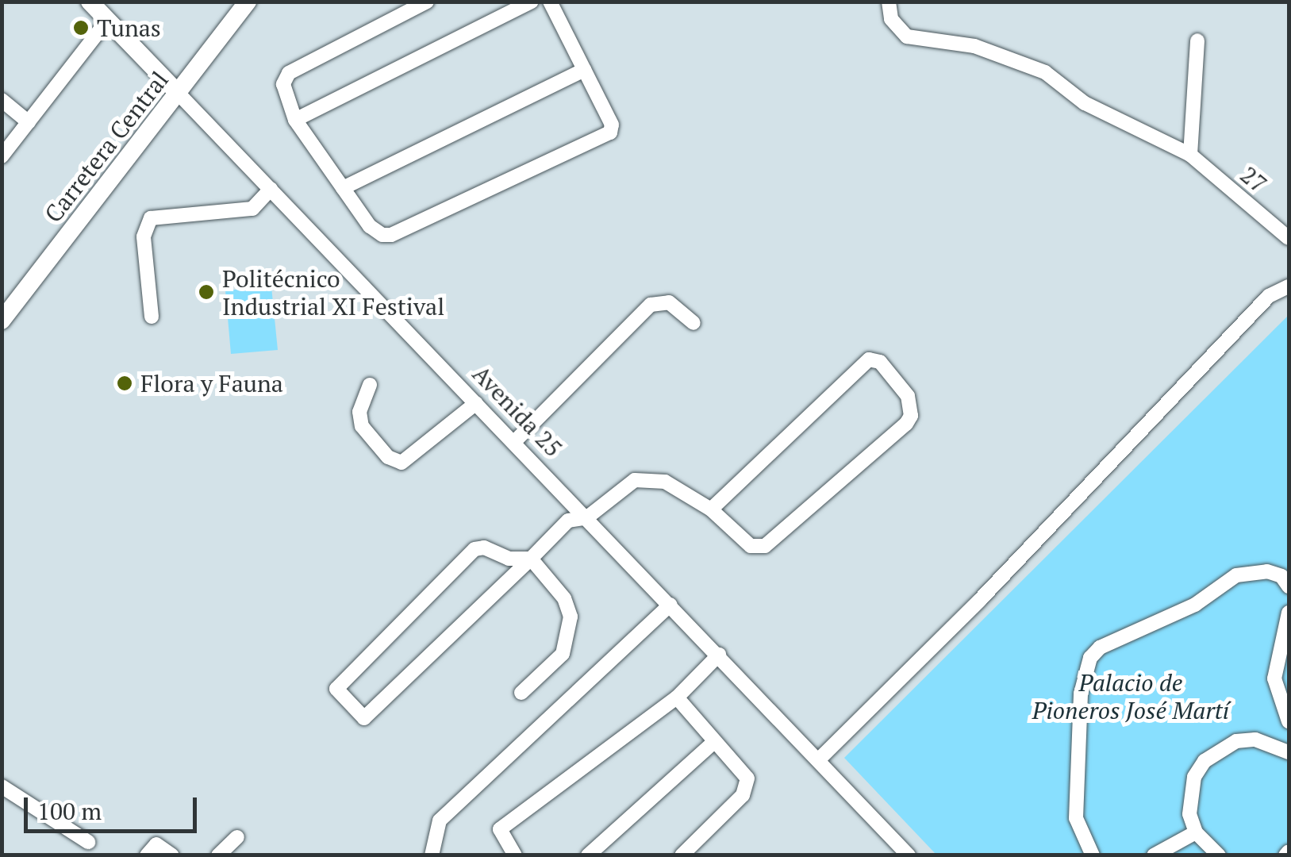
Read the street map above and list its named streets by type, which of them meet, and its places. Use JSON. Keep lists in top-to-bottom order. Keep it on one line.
{"streets":{"main road":["Carretera Central","Avenida 25"],"street":["27"]},"crossings":[["Carretera Central","Avenida 25"]],"parks":["Palacio de Pioneros José Martí"],"places":["Tunas","Politécnico Industrial XI Festival","Flora y Fauna"],"scale_bar":"100 m"}
